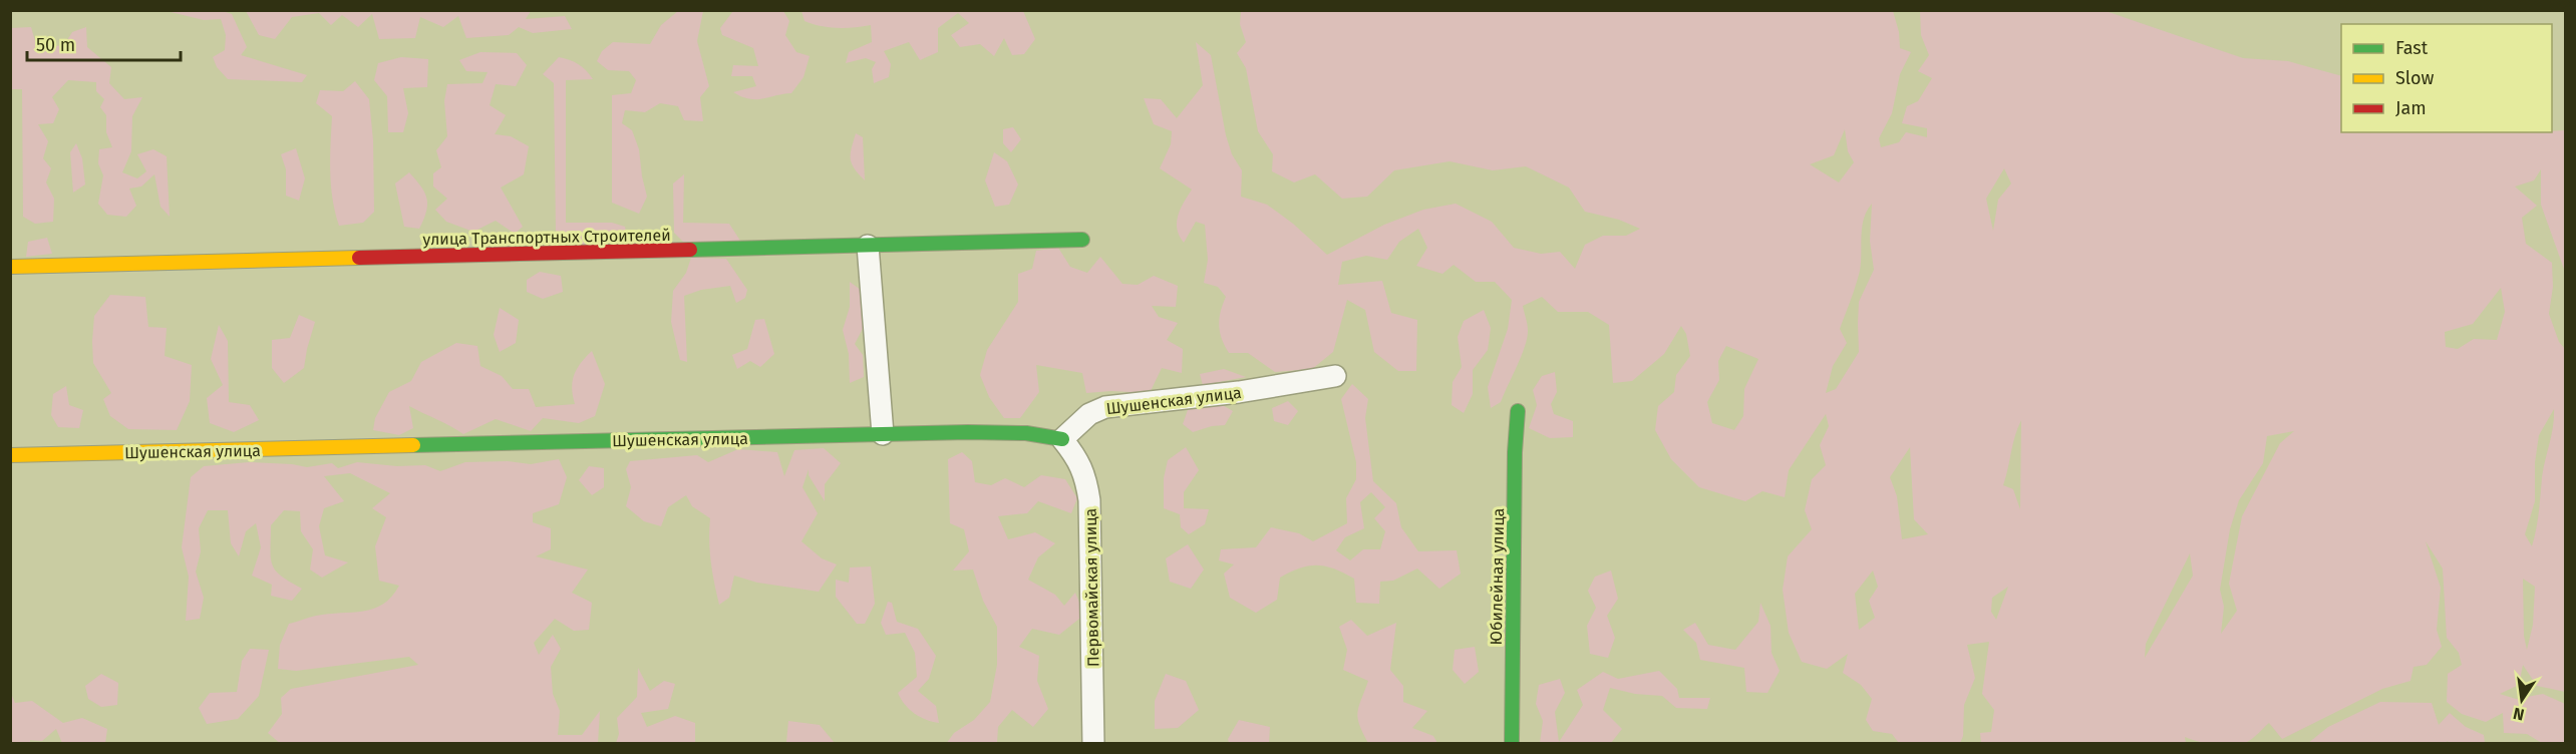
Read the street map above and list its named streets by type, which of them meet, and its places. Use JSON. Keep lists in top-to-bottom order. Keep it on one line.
{"streets":{"street":["улица Транспортных Строителей","Шушенская улица","Юбилейная улица","Первомайская улица"]},"crossings":[["Шушенская улица","Первомайская улица"]],"legend":["Fast","Slow","Jam"],"scale_bar":"50 m","north":"bottom"}
